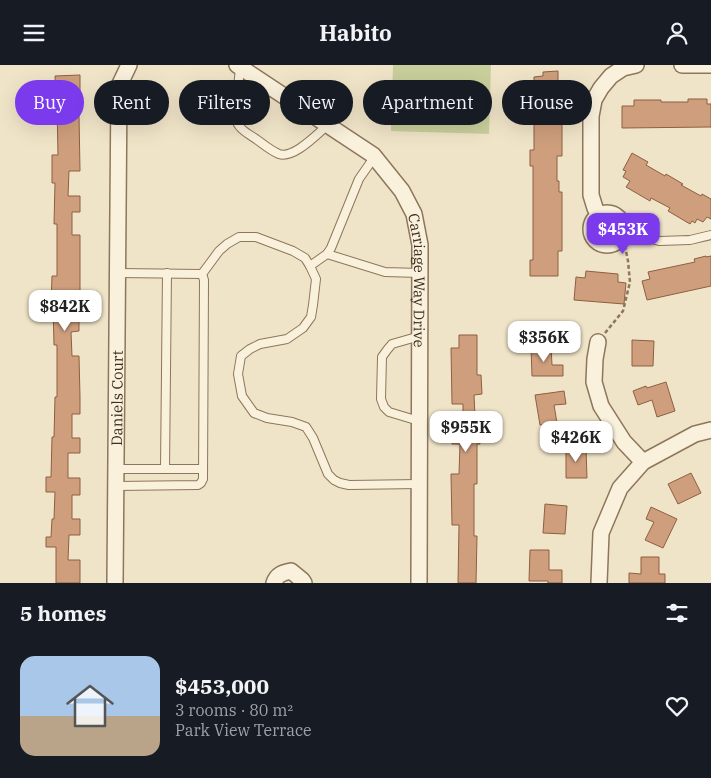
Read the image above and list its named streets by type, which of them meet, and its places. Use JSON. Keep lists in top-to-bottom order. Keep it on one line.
{"streets":{"street":["Carriage Way Drive","Daniels Court"]},"page":{"header":"Habito","chip":["Buy","Rent","Filters","New","Apartment","House"],"price":["$453K","$842K","$356K","$955K","$426K"],"heading":"5 homes","list":[{"name":"$453,000","note":"3 rooms · 80 m² · Park View Terrace"}]}}
